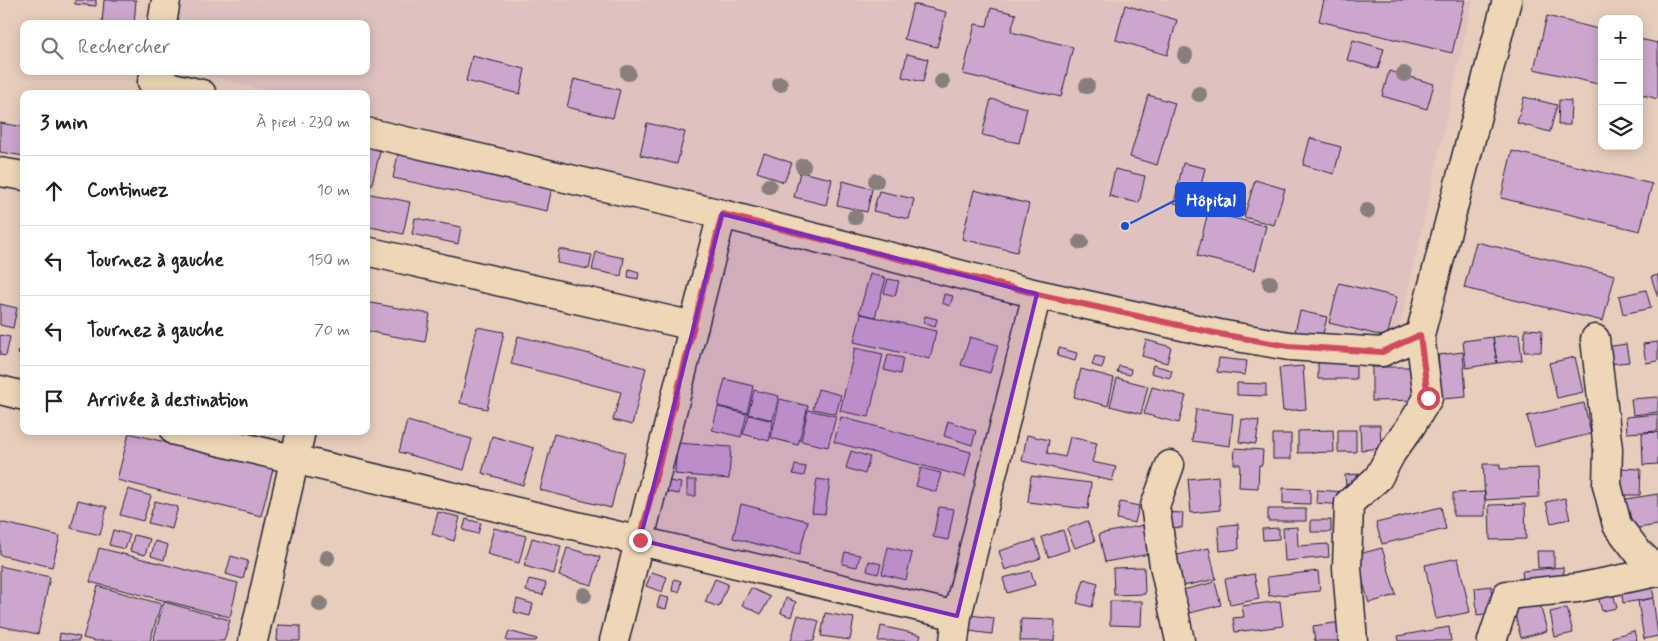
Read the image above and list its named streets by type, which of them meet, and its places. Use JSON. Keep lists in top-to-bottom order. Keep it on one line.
{"places":["Hôpital"],"page":{"map_buttons":["+","−"],"search":"Rechercher","heading":["3 min","À pied · 230 m"],"list":[["Continuez","10 m"],["Tournez à gauche","150 m"],["Tournez à gauche","70 m"],"Arrivée à destination"]}}
